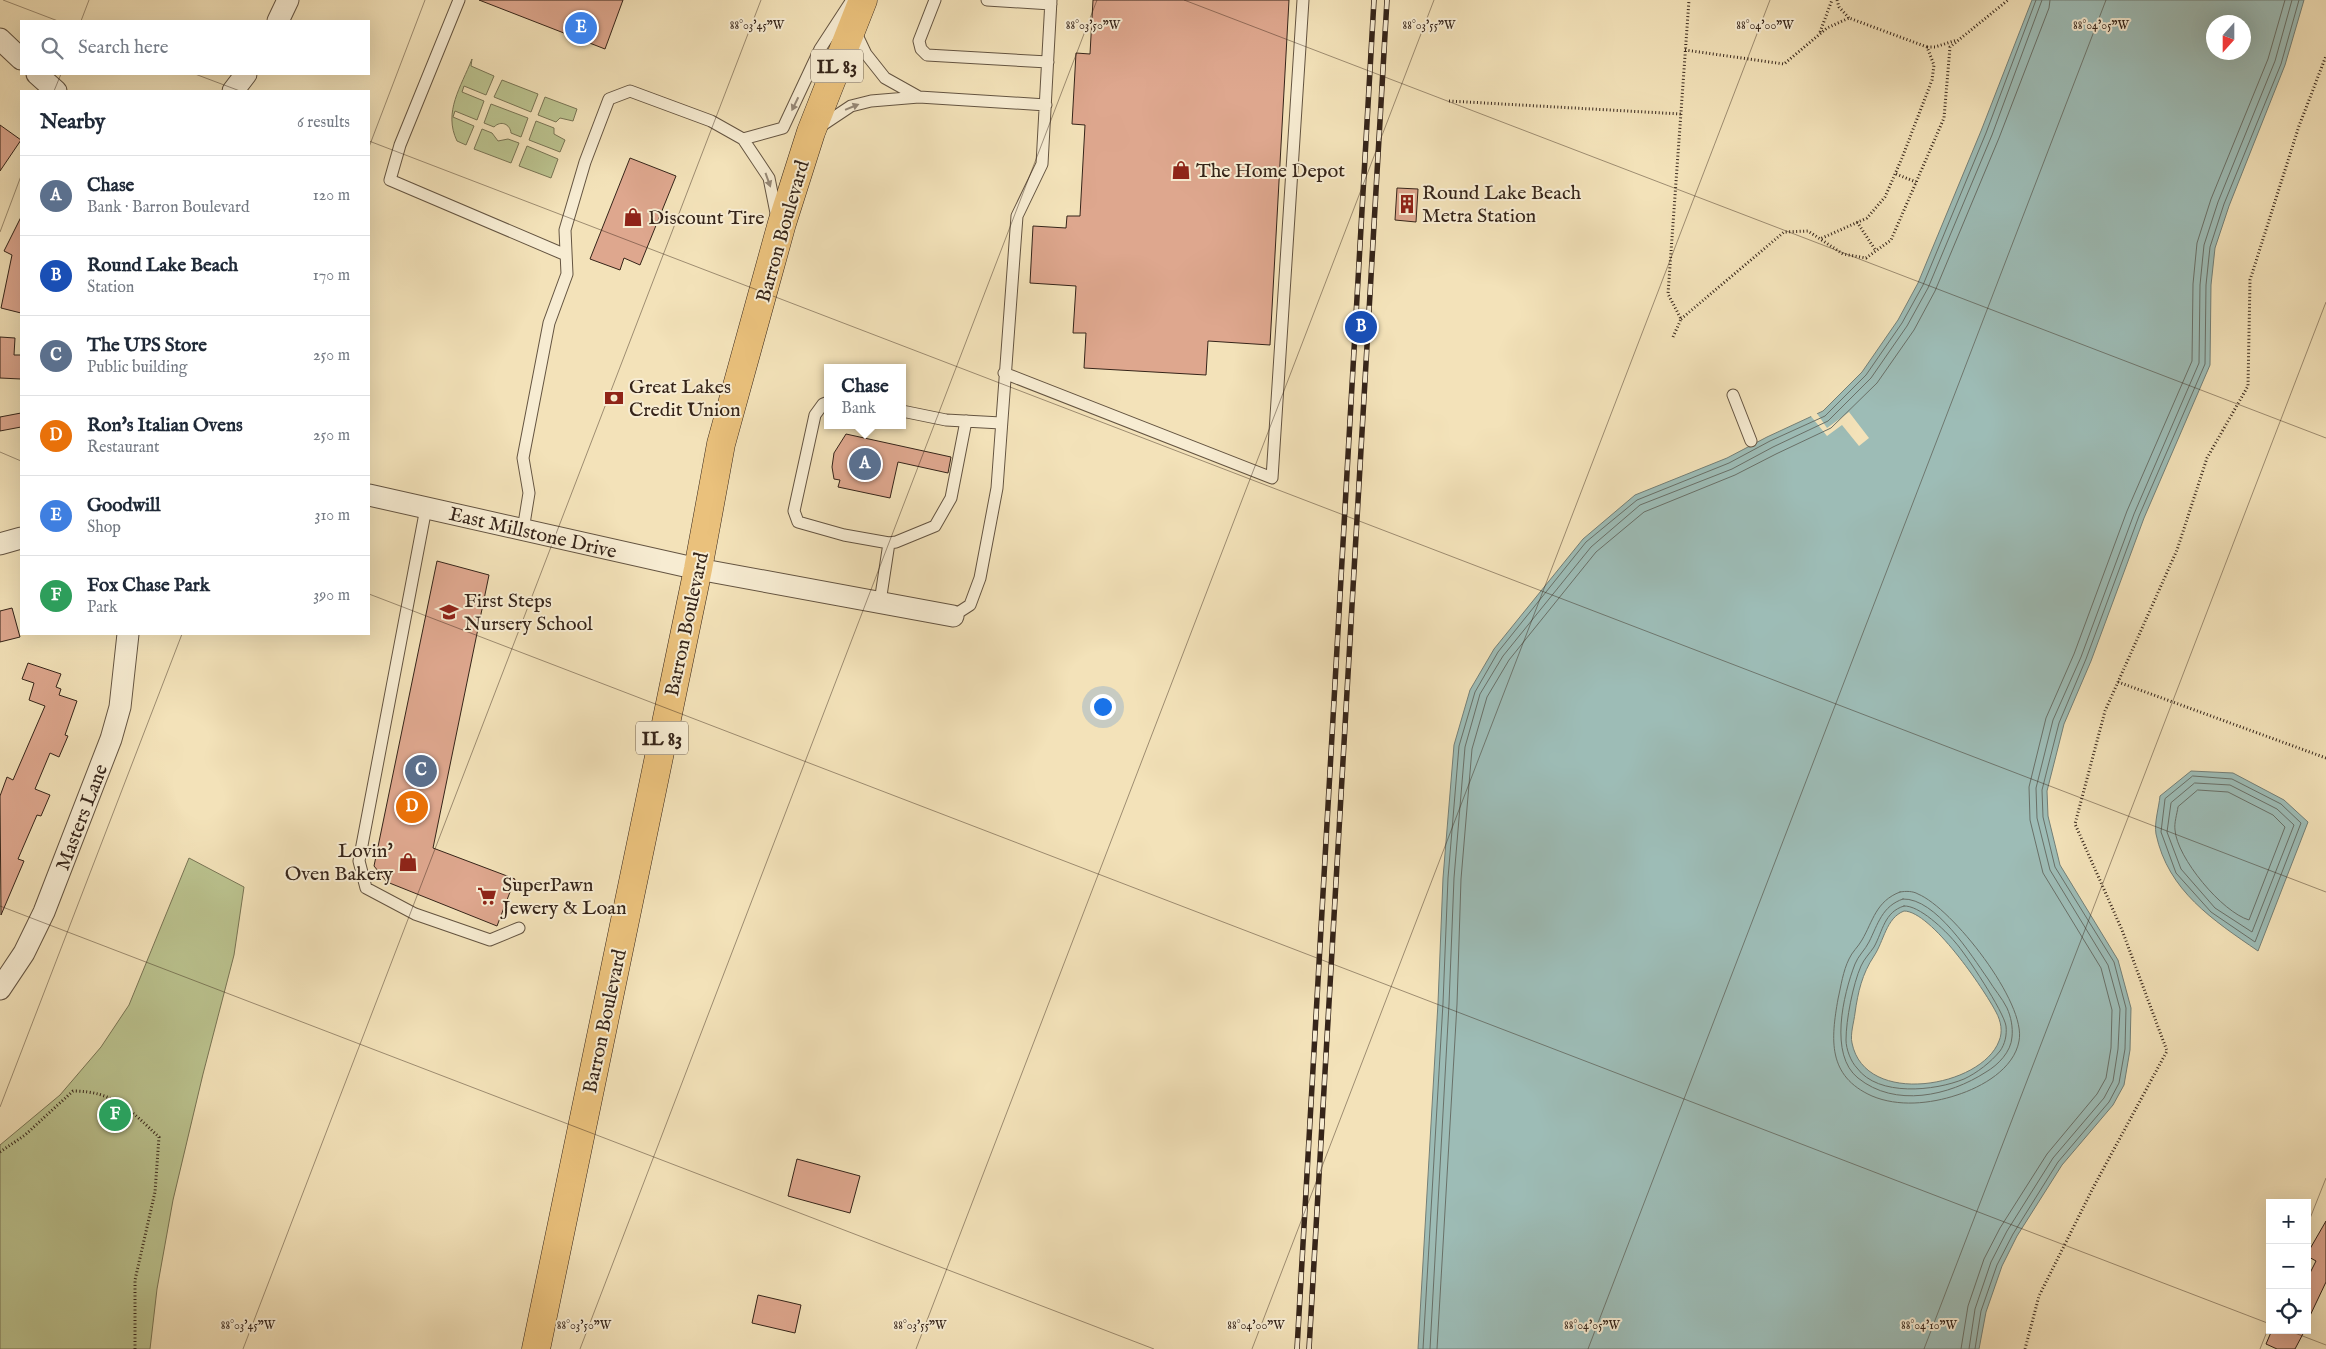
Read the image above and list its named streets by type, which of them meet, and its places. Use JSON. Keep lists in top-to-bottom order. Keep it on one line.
{"streets":{"main road":["IL 83","Barron Boulevard"],"street":["East Millstone Drive","Masters Lane"]},"crossings":[["Barron Boulevard","East Millstone Drive"]],"places":{"shop":["The Home Depot","Discount Tire","Lovin' Oven Bakery"],"building":["Round Lake Beach Metra Station"],"bank":["Great Lakes Credit Union"],"school or university":["First Steps Nursery School"],"supermarket":["SuperPawn Jewery & Loan"]},"north":"bottom","page":{"pins":["E","B","A","C","D","F"],"search":"Search here","heading":["Nearby","6 results"],"list":[{"mark":"A","name":"Chase","note":"Bank · Barron Boulevard","value":"120 m"},{"mark":"B","name":"Round Lake Beach","note":"Station","value":"170 m"},{"mark":"C","name":"The UPS Store","note":"Public building","value":"250 m"},{"mark":"D","name":"Ron's Italian Ovens","note":"Restaurant","value":"250 m"},{"mark":"E","name":"Goodwill","note":"Shop","value":"310 m"},{"mark":"F","name":"Fox Chase Park","note":"Park","value":"390 m"}],"popup":["Chase","Bank"],"map_buttons":["+","−"]},"coordinates":["88°03'45\"W","88°03'50\"W","88°03'55\"W","88°04'00\"W","88°04'05\"W","88°04'10\"W"]}
